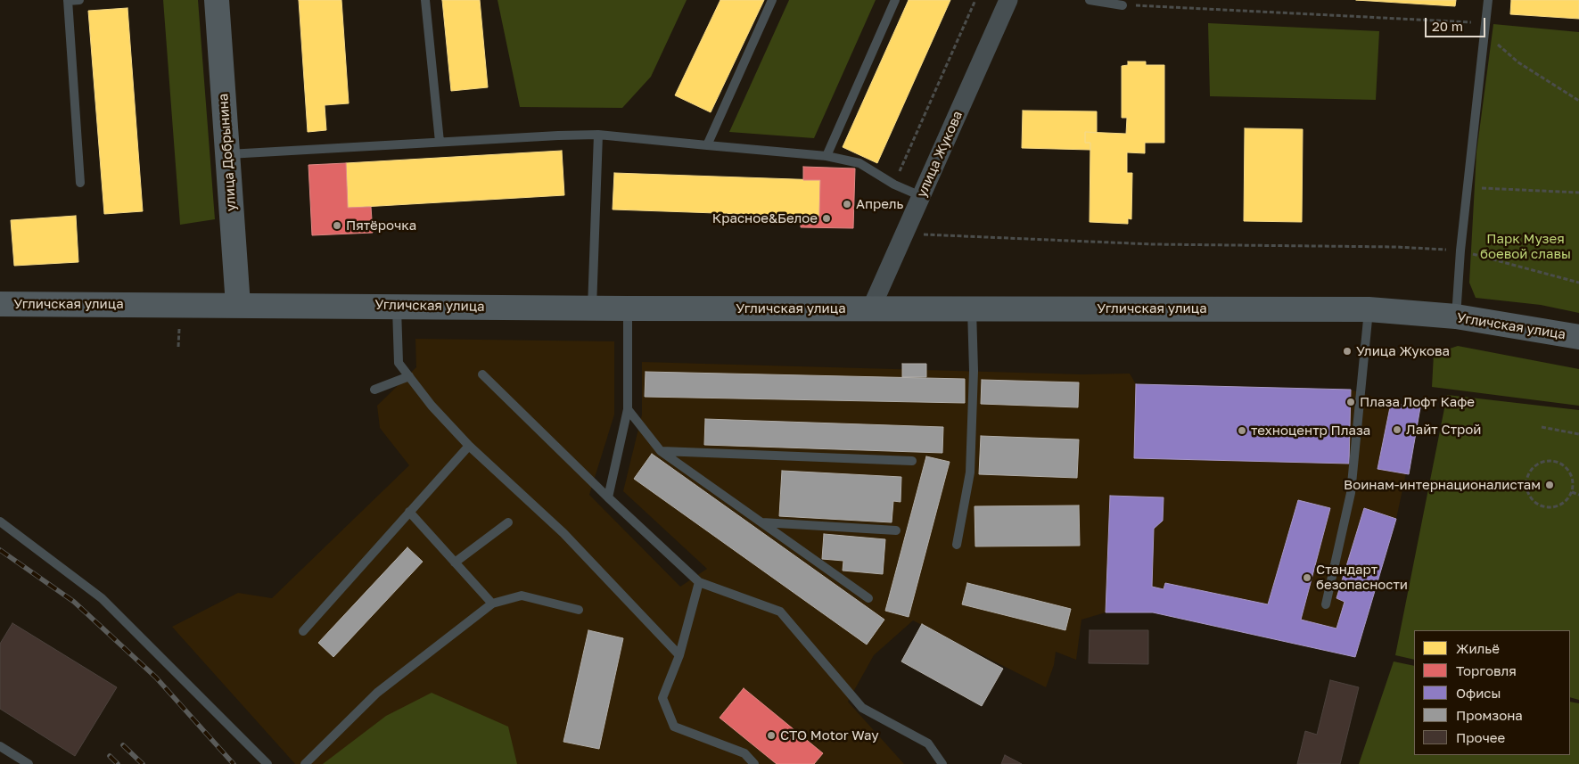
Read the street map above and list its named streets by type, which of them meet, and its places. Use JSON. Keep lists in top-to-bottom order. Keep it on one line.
{"streets":{"main road":["улица Добрынина","Угличская улица"],"street":["улица Жукова"]},"crossings":[["улица Добрынина","Угличская улица"],["улица Жукова","Угличская улица"]],"parks":["Парк Музея боевой славы"],"places":["Апрель","Красное&Белое","Пятёрочка","Улица Жукова","Плаза Лофт Кафе","Лайт Строй","техноцентр Плаза","Воинам-интернационалистам","Стандарт безопасности","СТО Motor Way"],"legend":["Жильё","Торговля","Офисы","Промзона","Прочее"],"scale_bar":"20 m"}
